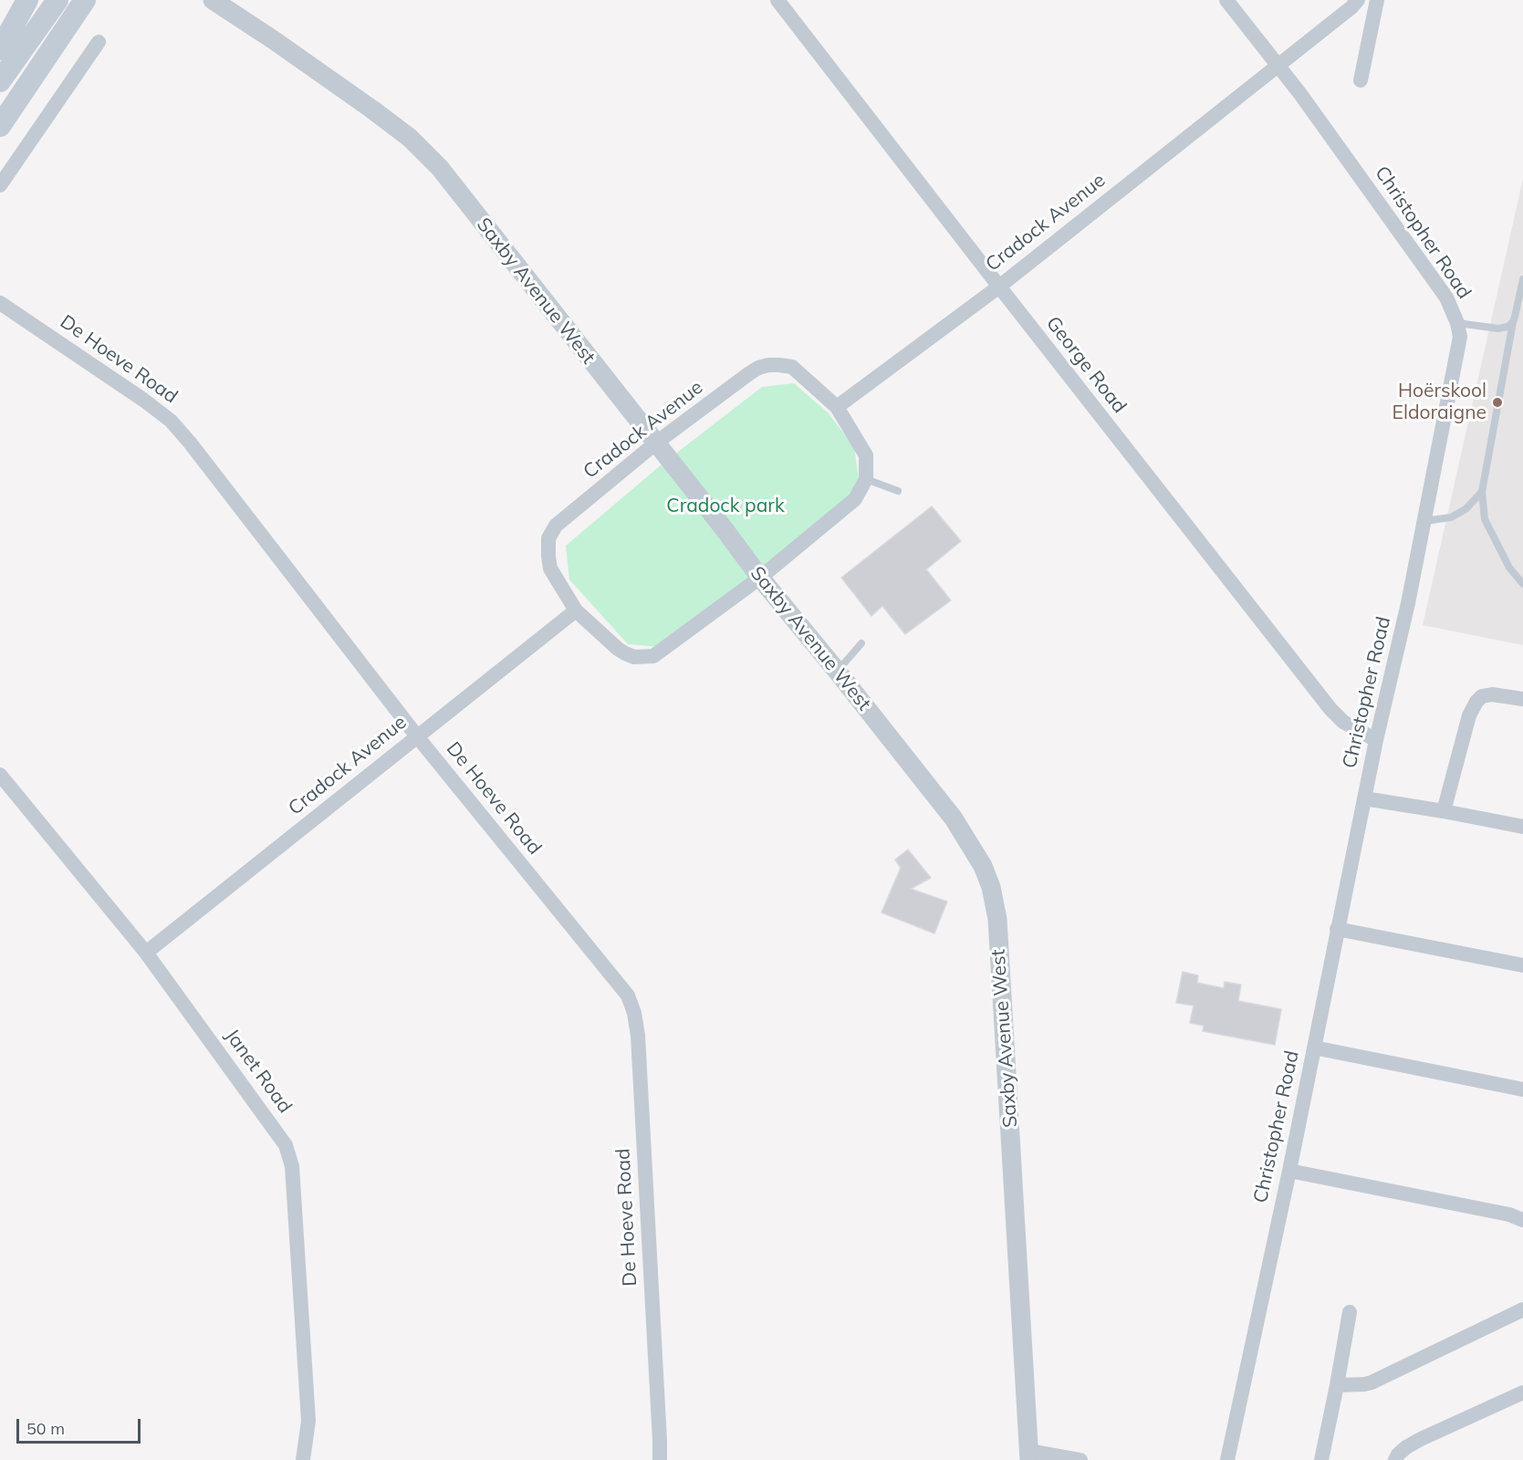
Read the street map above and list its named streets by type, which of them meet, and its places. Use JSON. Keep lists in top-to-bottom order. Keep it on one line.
{"streets":{"street":["Cradock Avenue","Christopher Road","Saxby Avenue West","De Hoeve Road","George Road","Janet Road"]},"crossings":[["Cradock Avenue","Christopher Road"],["Cradock Avenue","Saxby Avenue West"],["Cradock Avenue","De Hoeve Road"],["Cradock Avenue","George Road"],["Cradock Avenue","Janet Road"],["Christopher Road","George Road"]],"parks":["Cradock park"],"places":["Hoërskool Eldoraigne"],"scale_bar":"50 m"}
